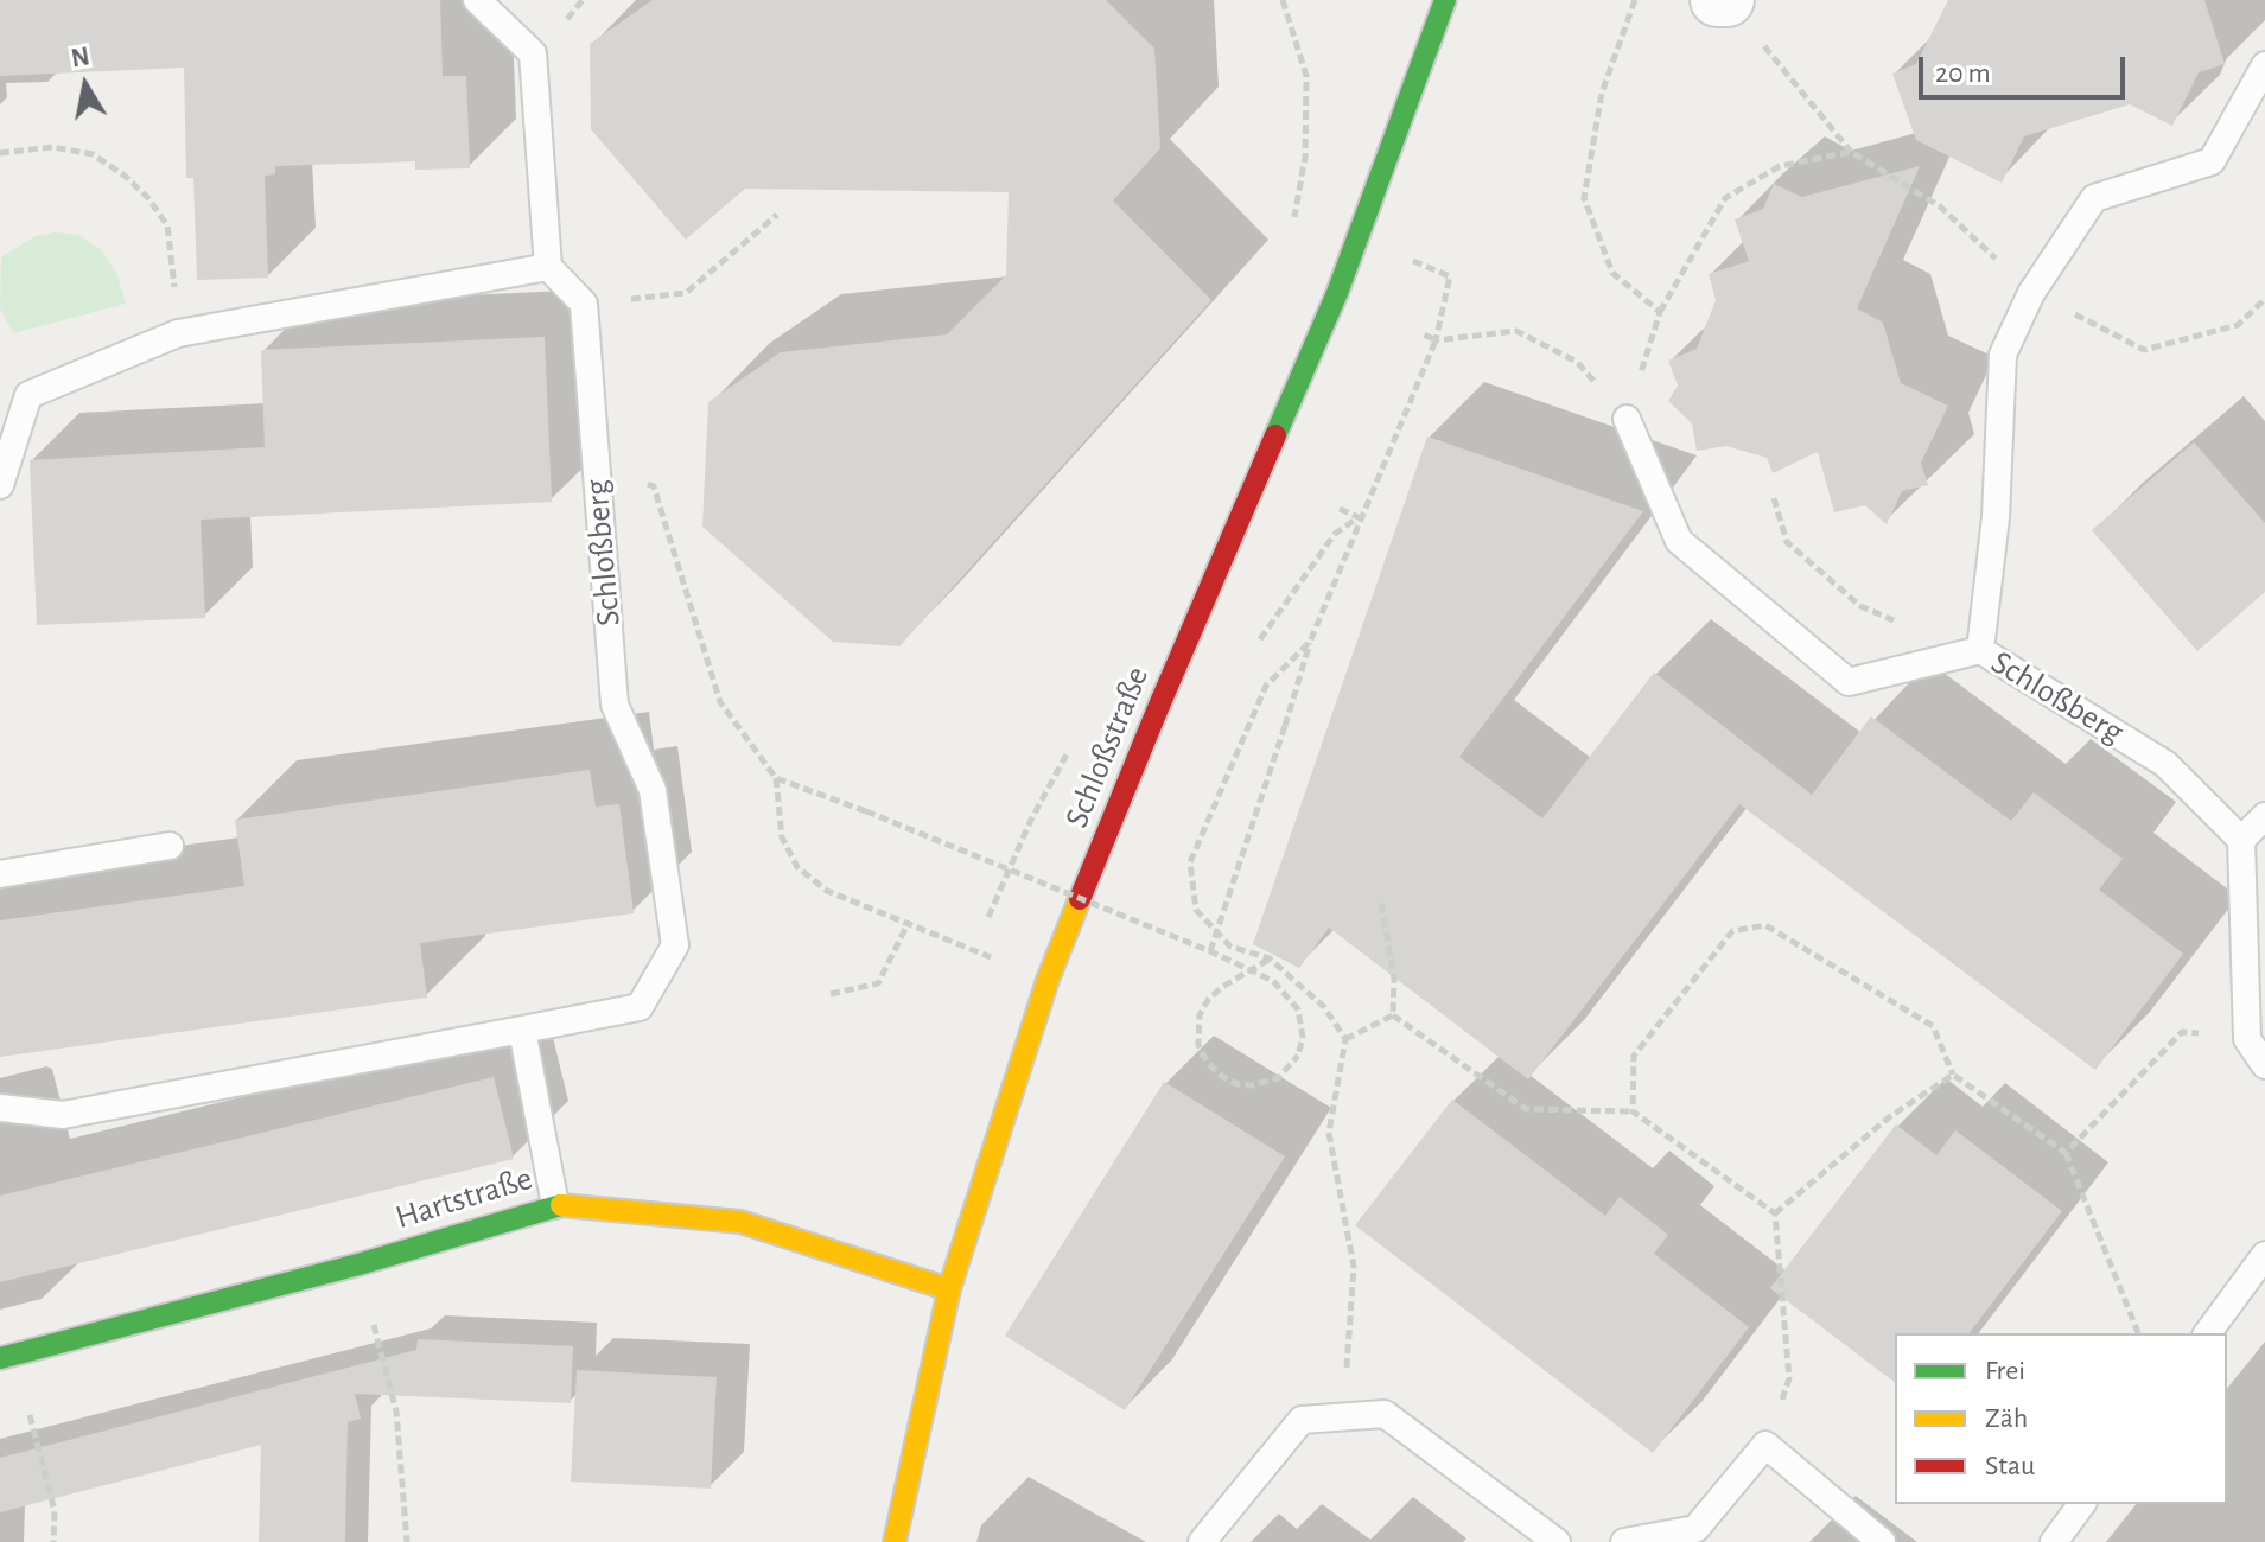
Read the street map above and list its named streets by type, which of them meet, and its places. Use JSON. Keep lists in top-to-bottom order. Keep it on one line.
{"streets":{"main road":["Schloßstraße","Hartstraße"],"lane":["Schloßberg"]},"crossings":[["Schloßstraße","Hartstraße"]],"legend":["Frei","Zäh","Stau"],"scale_bar":"20 m","north":"top"}
